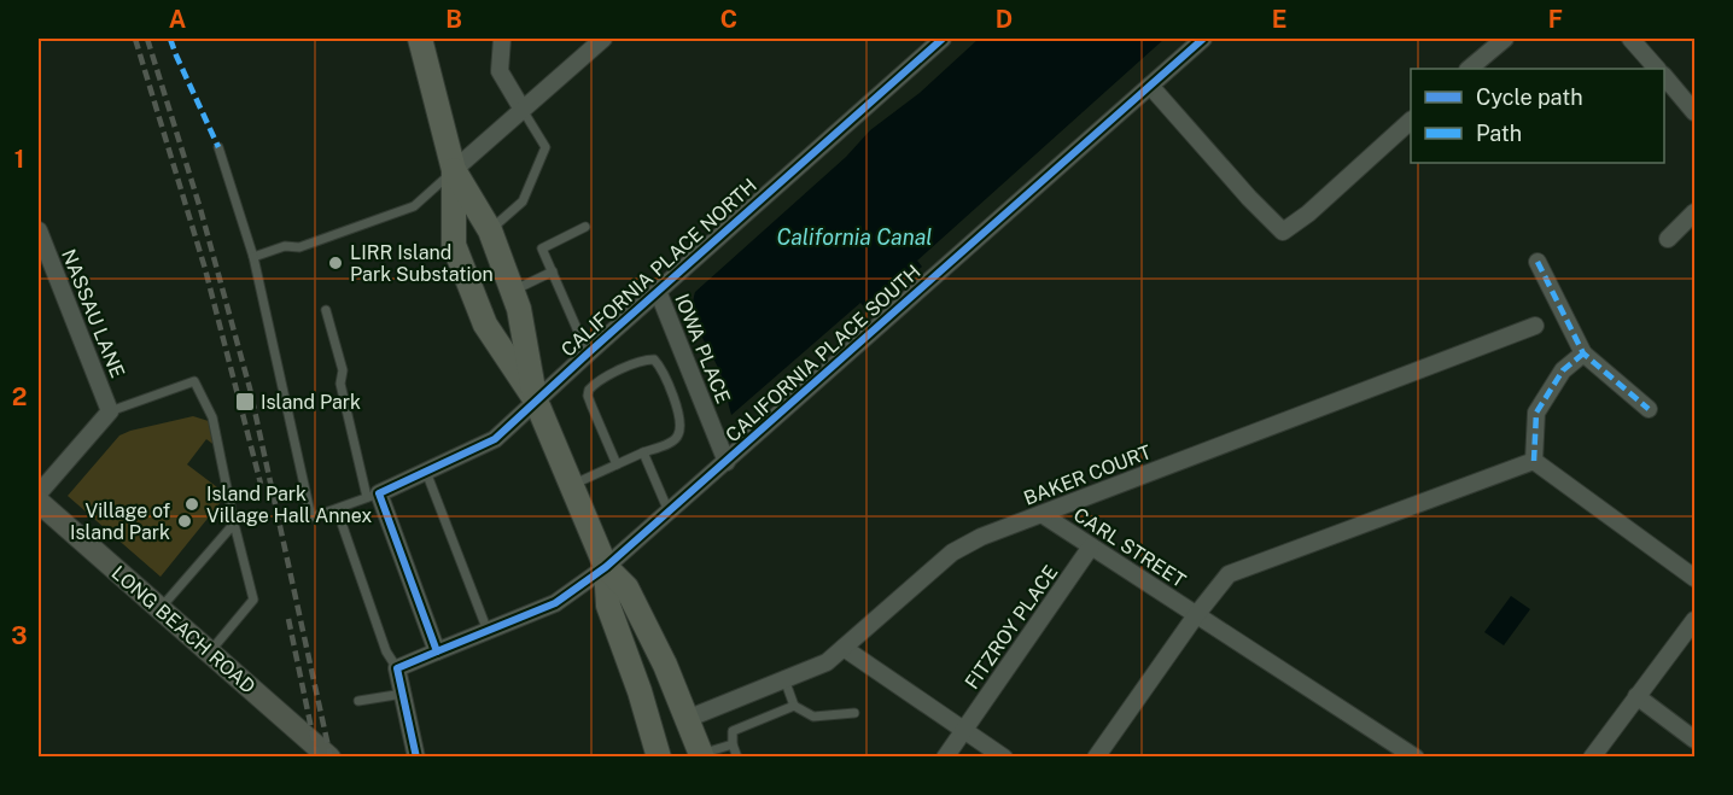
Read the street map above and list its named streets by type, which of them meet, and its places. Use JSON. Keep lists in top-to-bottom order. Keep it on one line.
{"streets":{"main road":["LONG BEACH ROAD"],"street":["CALIFORNIA PLACE NORTH","NASSAU LANE","IOWA PLACE","CALIFORNIA PLACE SOUTH","BAKER COURT","CARL STREET","FITZROY PLACE"]},"crossings":[["CALIFORNIA PLACE NORTH","IOWA PLACE"],["IOWA PLACE","CALIFORNIA PLACE SOUTH"],["BAKER COURT","CARL STREET"],["CARL STREET","FITZROY PLACE"]],"water":["California Canal"],"places":{"other":["LIRR Island Park Substation","Island Park Village Hall Annex","Village of Island Park"],"transit":["Island Park"]},"legend":["Cycle path","Path"],"grid":{"columns":["A","B","C","D","E","F"],"rows":["1","2","3"]}}
